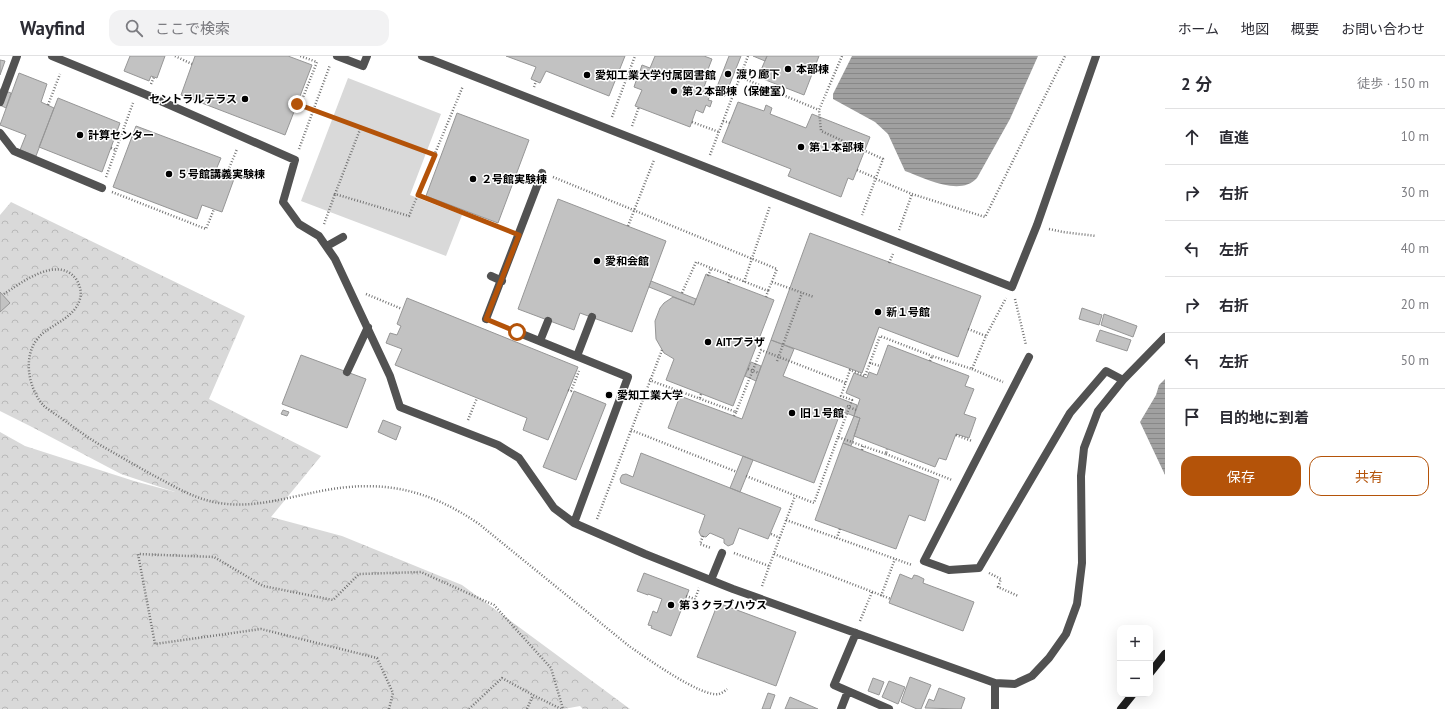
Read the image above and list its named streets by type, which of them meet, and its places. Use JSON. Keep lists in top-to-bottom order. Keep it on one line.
{"places":["本部棟","渡り廊下","愛知工業大学付属図書館","第２本部棟（保健室）","セントラルテラス","計算センター","第１本部棟","５号館講義実験棟","２号館実験棟","愛和会館","新１号館","AITプラザ","愛知工業大学","旧１号館","第３クラブハウス"],"page":{"header":"Wayfind","search":"ここで検索","nav":["ホーム","地図","概要","お問い合わせ"],"heading":["2 分","徒歩 · 150 m"],"list":[["直進","10 m"],["右折","30 m"],["左折","40 m"],["右折","20 m"],["左折","50 m"],"目的地に到着"],"buttons":["保存","共有"],"map_buttons":["+","−"]}}
